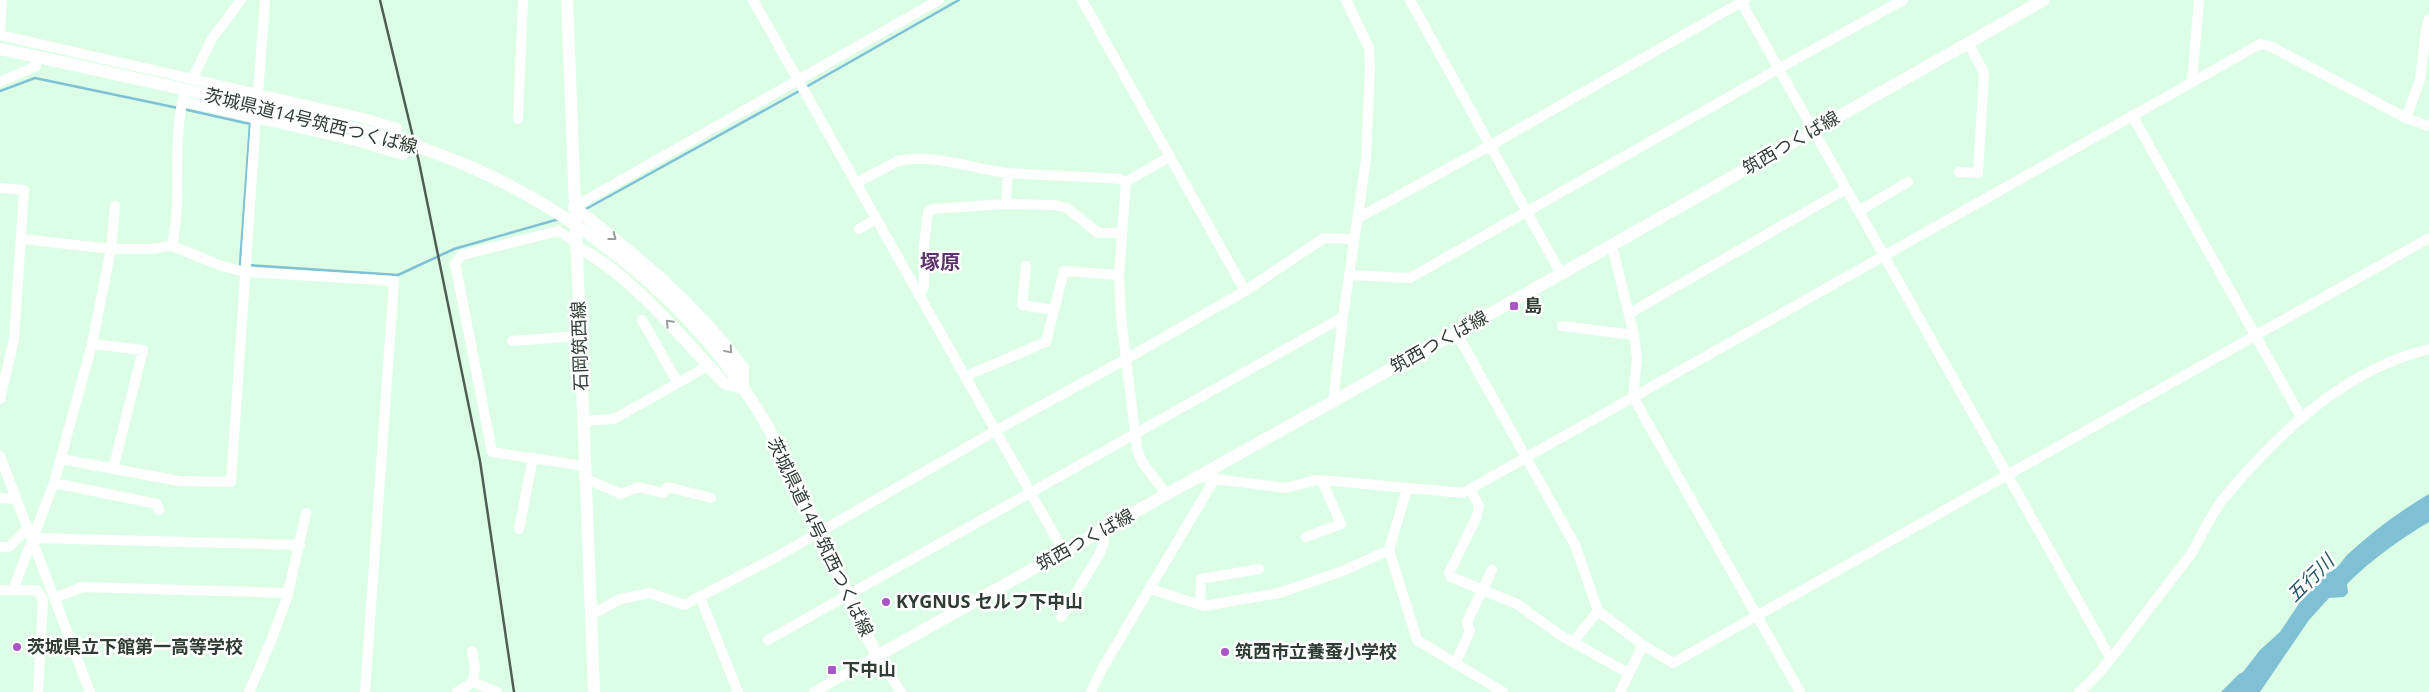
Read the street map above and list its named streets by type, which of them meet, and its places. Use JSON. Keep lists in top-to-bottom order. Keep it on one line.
{"streets":{"main road":["茨城県道14号筑西つくば線","筑西つくば線","石岡筑西線"]},"crossings":[["茨城県道14号筑西つくば線","筑西つくば線"]],"districts":["塚原"],"water":["五行川"],"places":{"transit":["島","下中山"],"other":["KYGNUS セルフ下中山","茨城県立下館第一高等学校","筑西市立養蚕小学校"]}}
